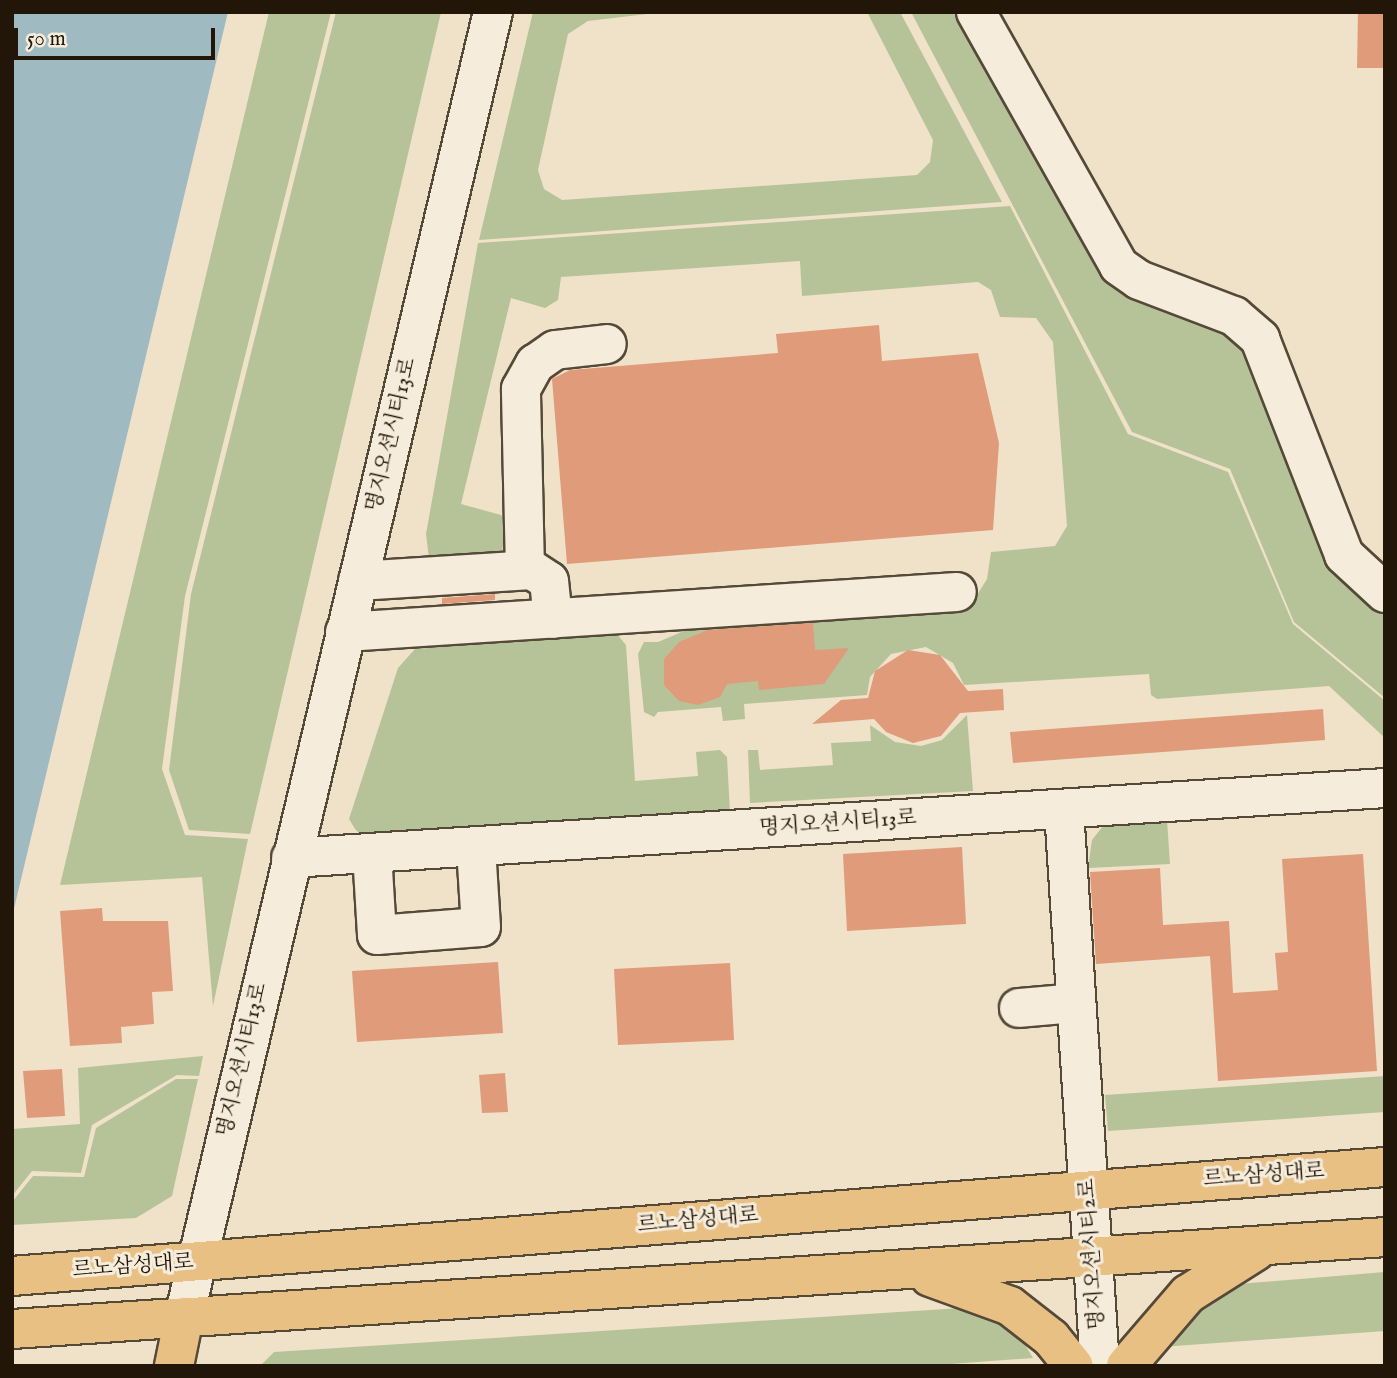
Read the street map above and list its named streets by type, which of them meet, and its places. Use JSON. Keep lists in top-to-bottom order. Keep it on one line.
{"streets":{"main road":["르노삼성대로"],"street":["명지오션시티13로","명지오션시티2로"]},"crossings":[["명지오션시티13로","르노삼성대로"],["명지오션시티13로","명지오션시티2로"],["르노삼성대로","명지오션시티2로"]],"scale_bar":"50 m"}
